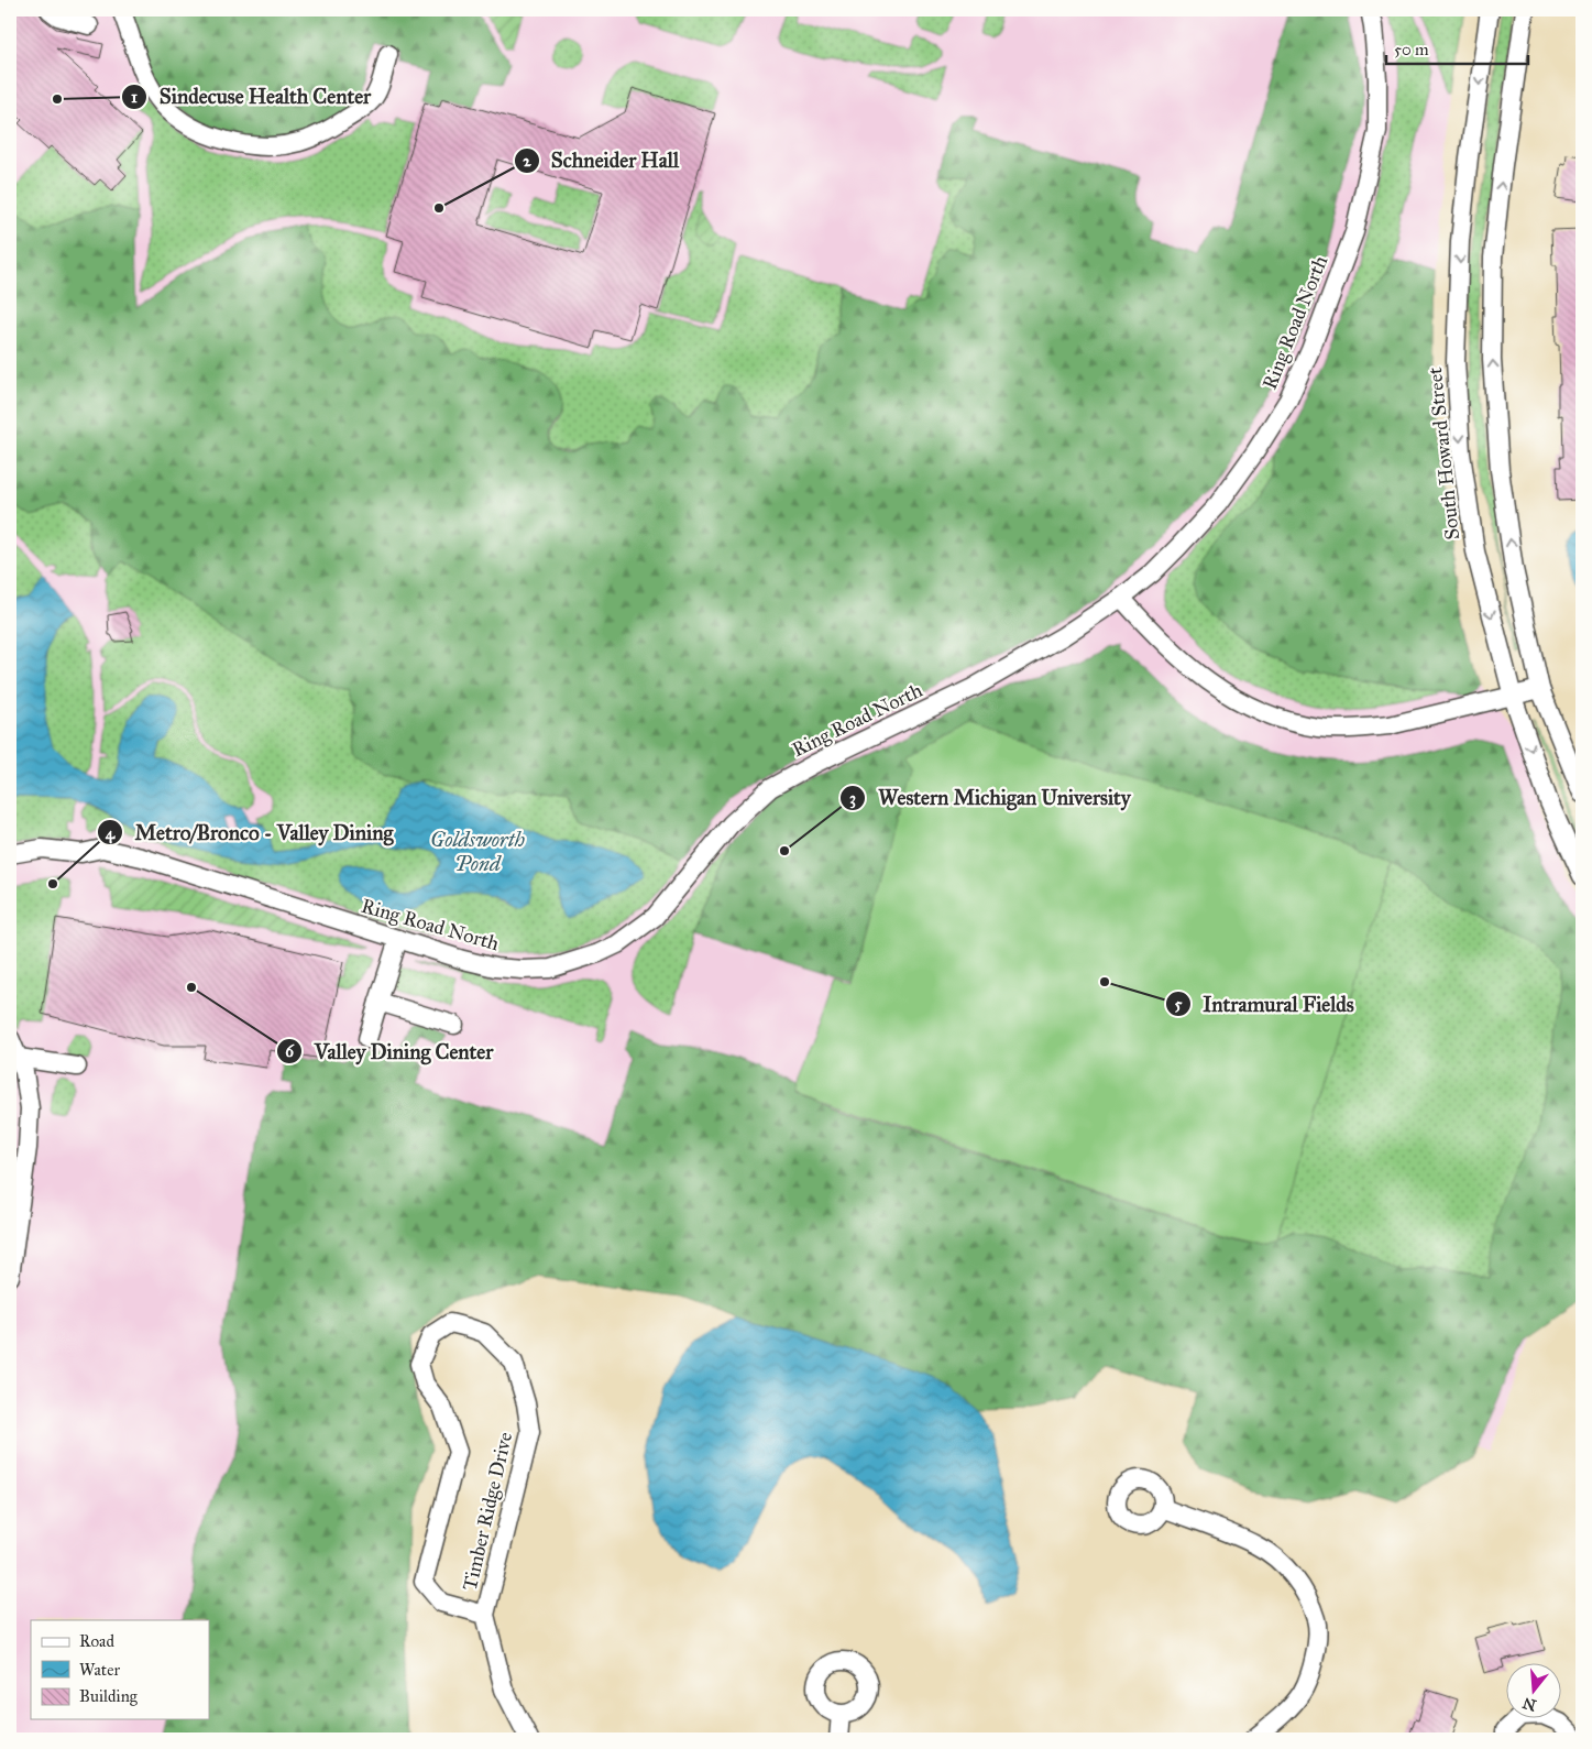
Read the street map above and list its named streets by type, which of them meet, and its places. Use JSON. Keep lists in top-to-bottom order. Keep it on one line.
{"streets":{"street":["Ring Road North","South Howard Street","Timber Ridge Drive"]},"water":["Goldsworth Pond"],"places":["Sindecuse Health Center","Schneider Hall","Western Michigan University","Metro/Bronco - Valley Dining","Intramural Fields","Valley Dining Center"],"legend":["Road","Water","Building"],"scale_bar":"50 m","north":"bottom"}
